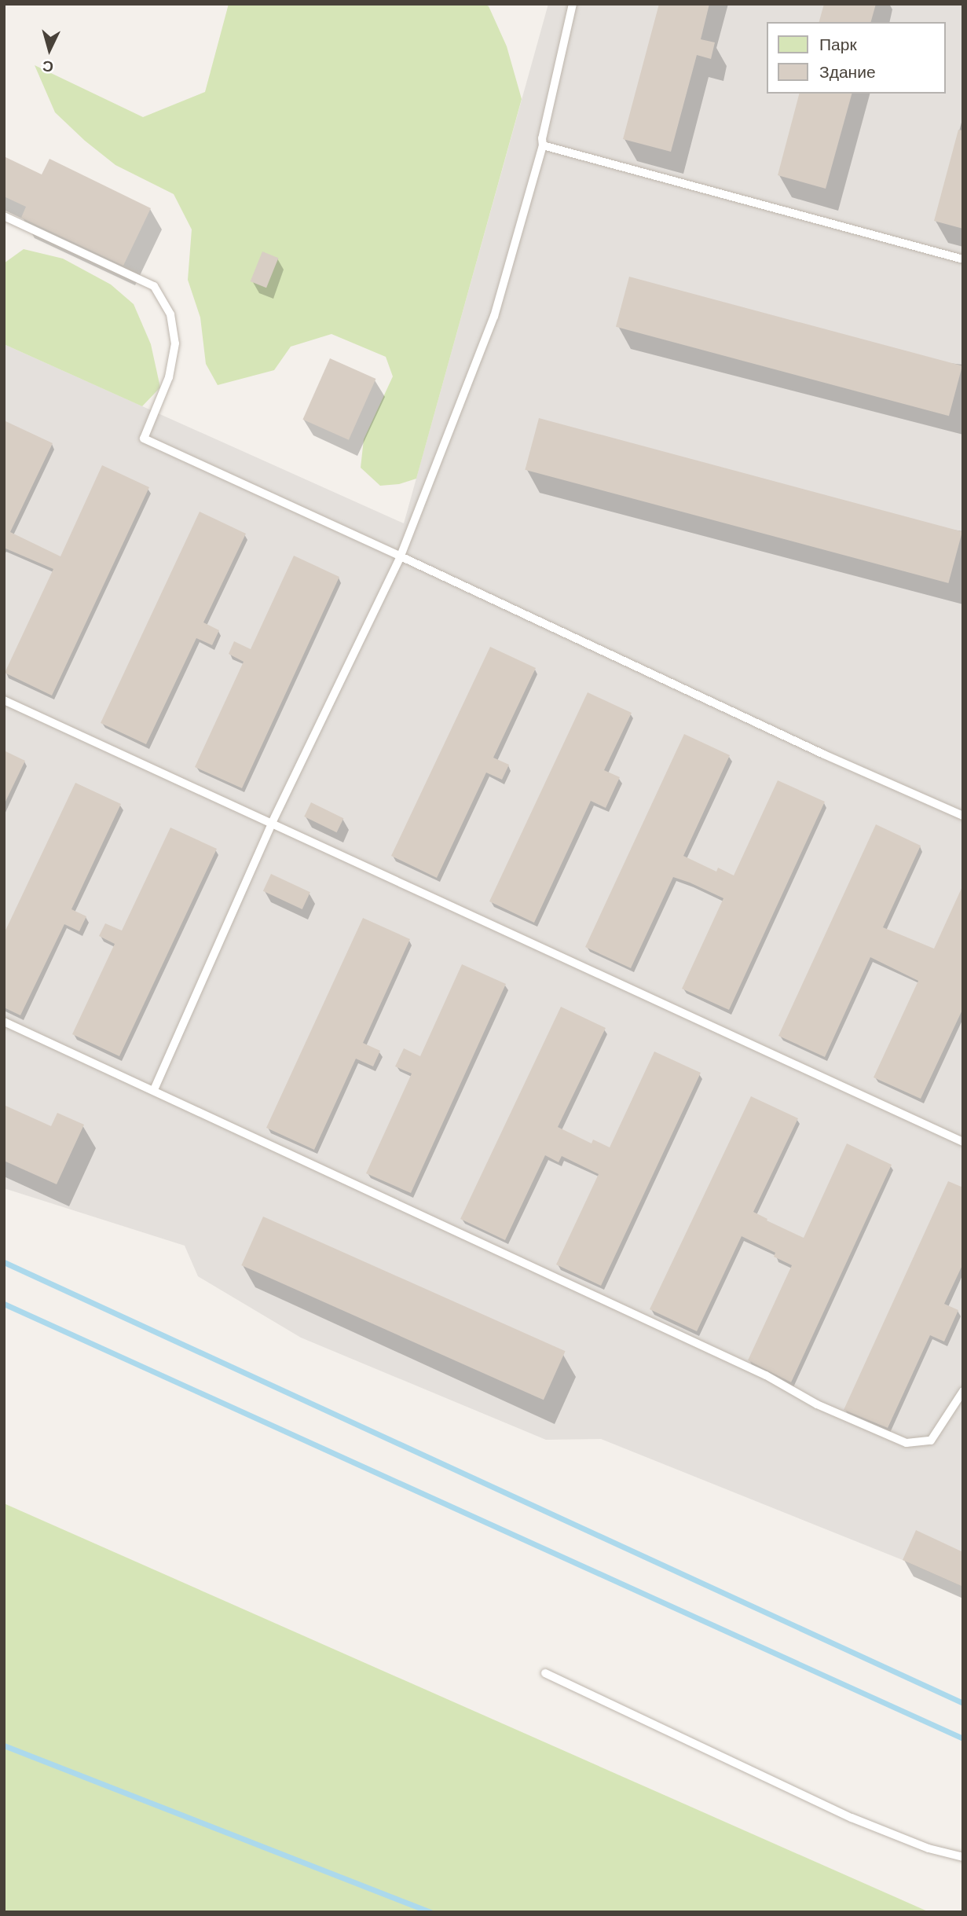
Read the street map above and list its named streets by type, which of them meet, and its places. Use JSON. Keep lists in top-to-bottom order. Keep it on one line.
{"legend":["Парк","Здание"],"north":"bottom"}
